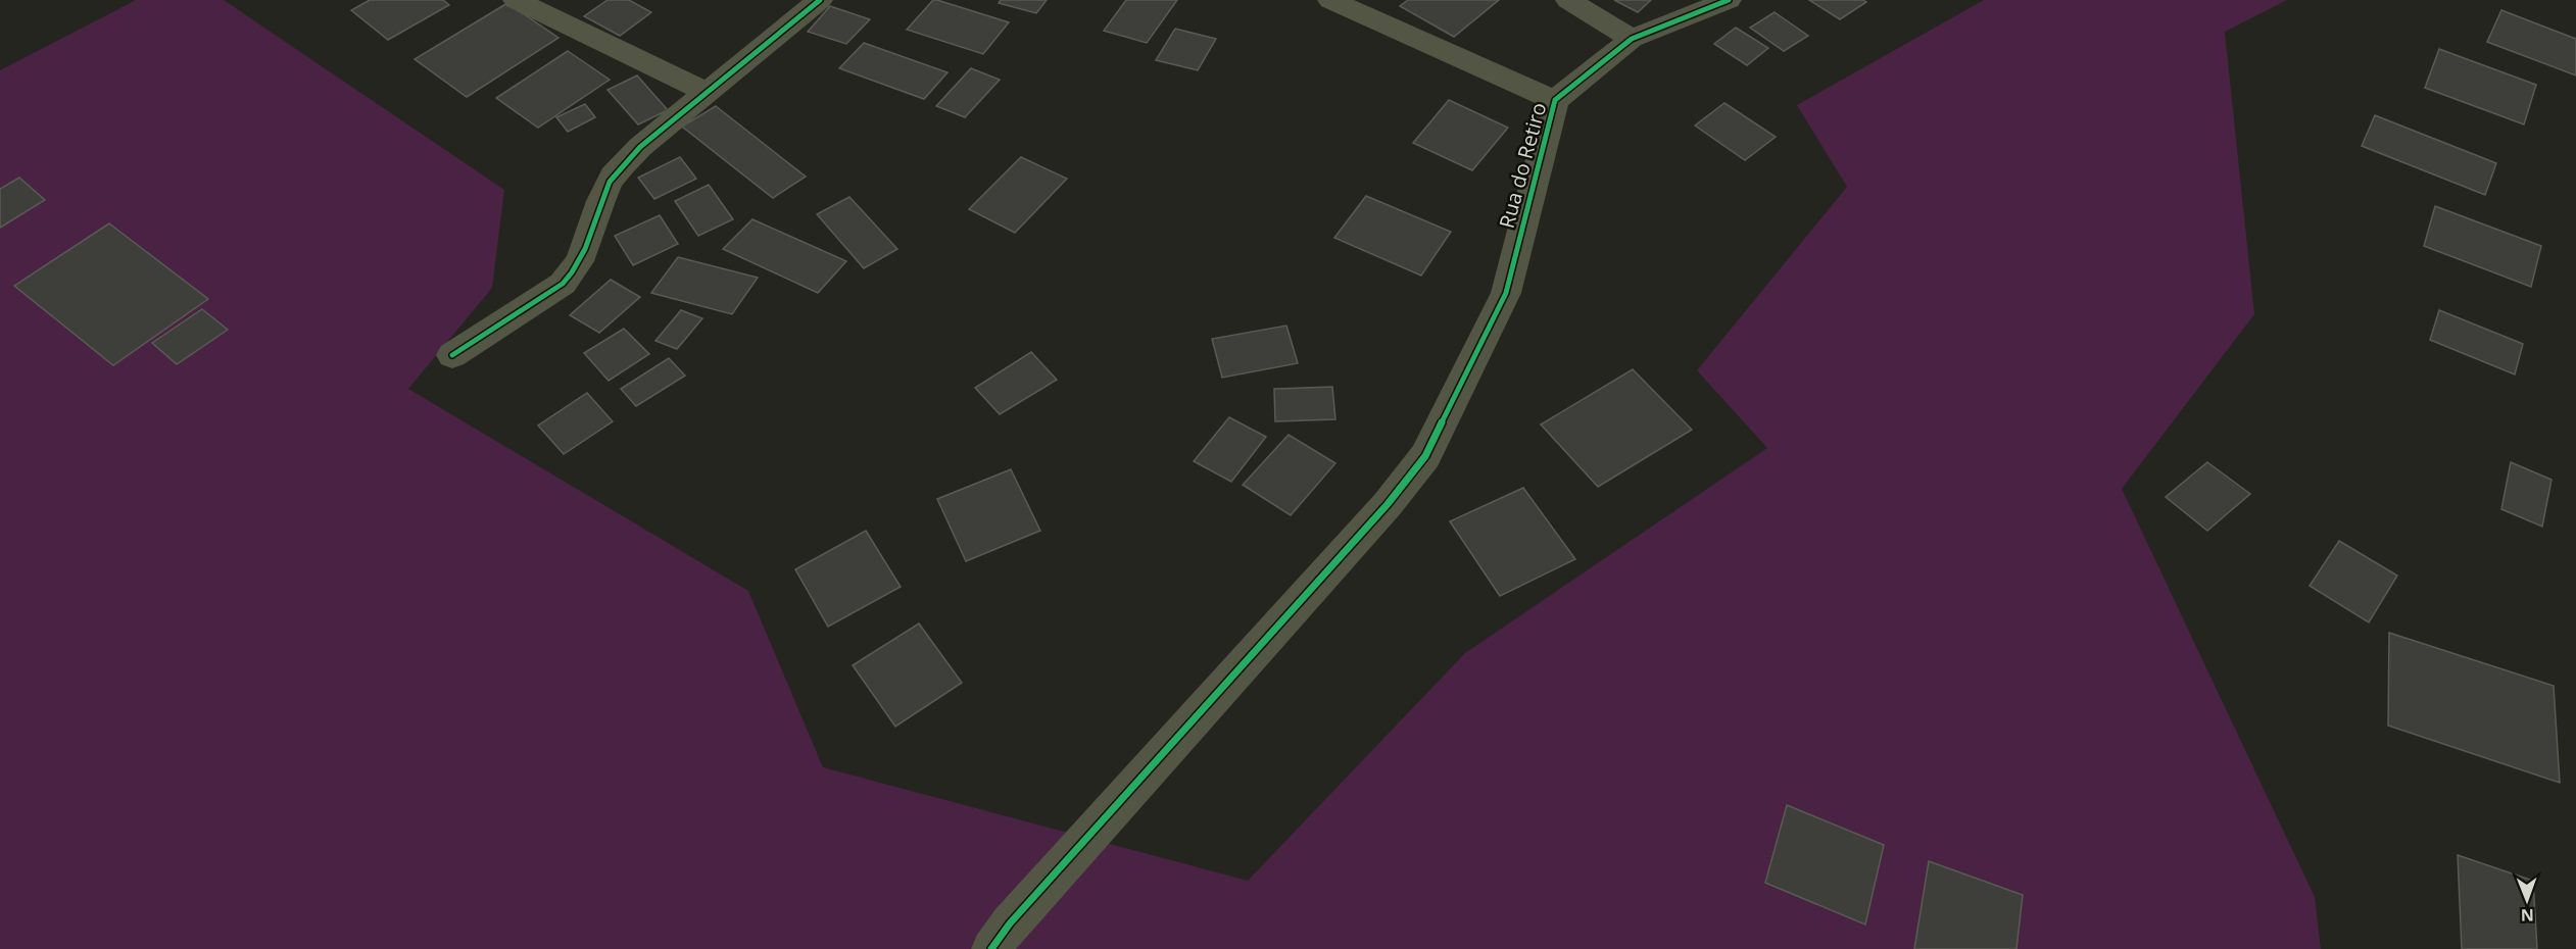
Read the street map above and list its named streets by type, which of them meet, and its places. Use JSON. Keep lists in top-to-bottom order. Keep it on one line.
{"streets":{"street":["Rua do Retiro"]},"north":"bottom"}
